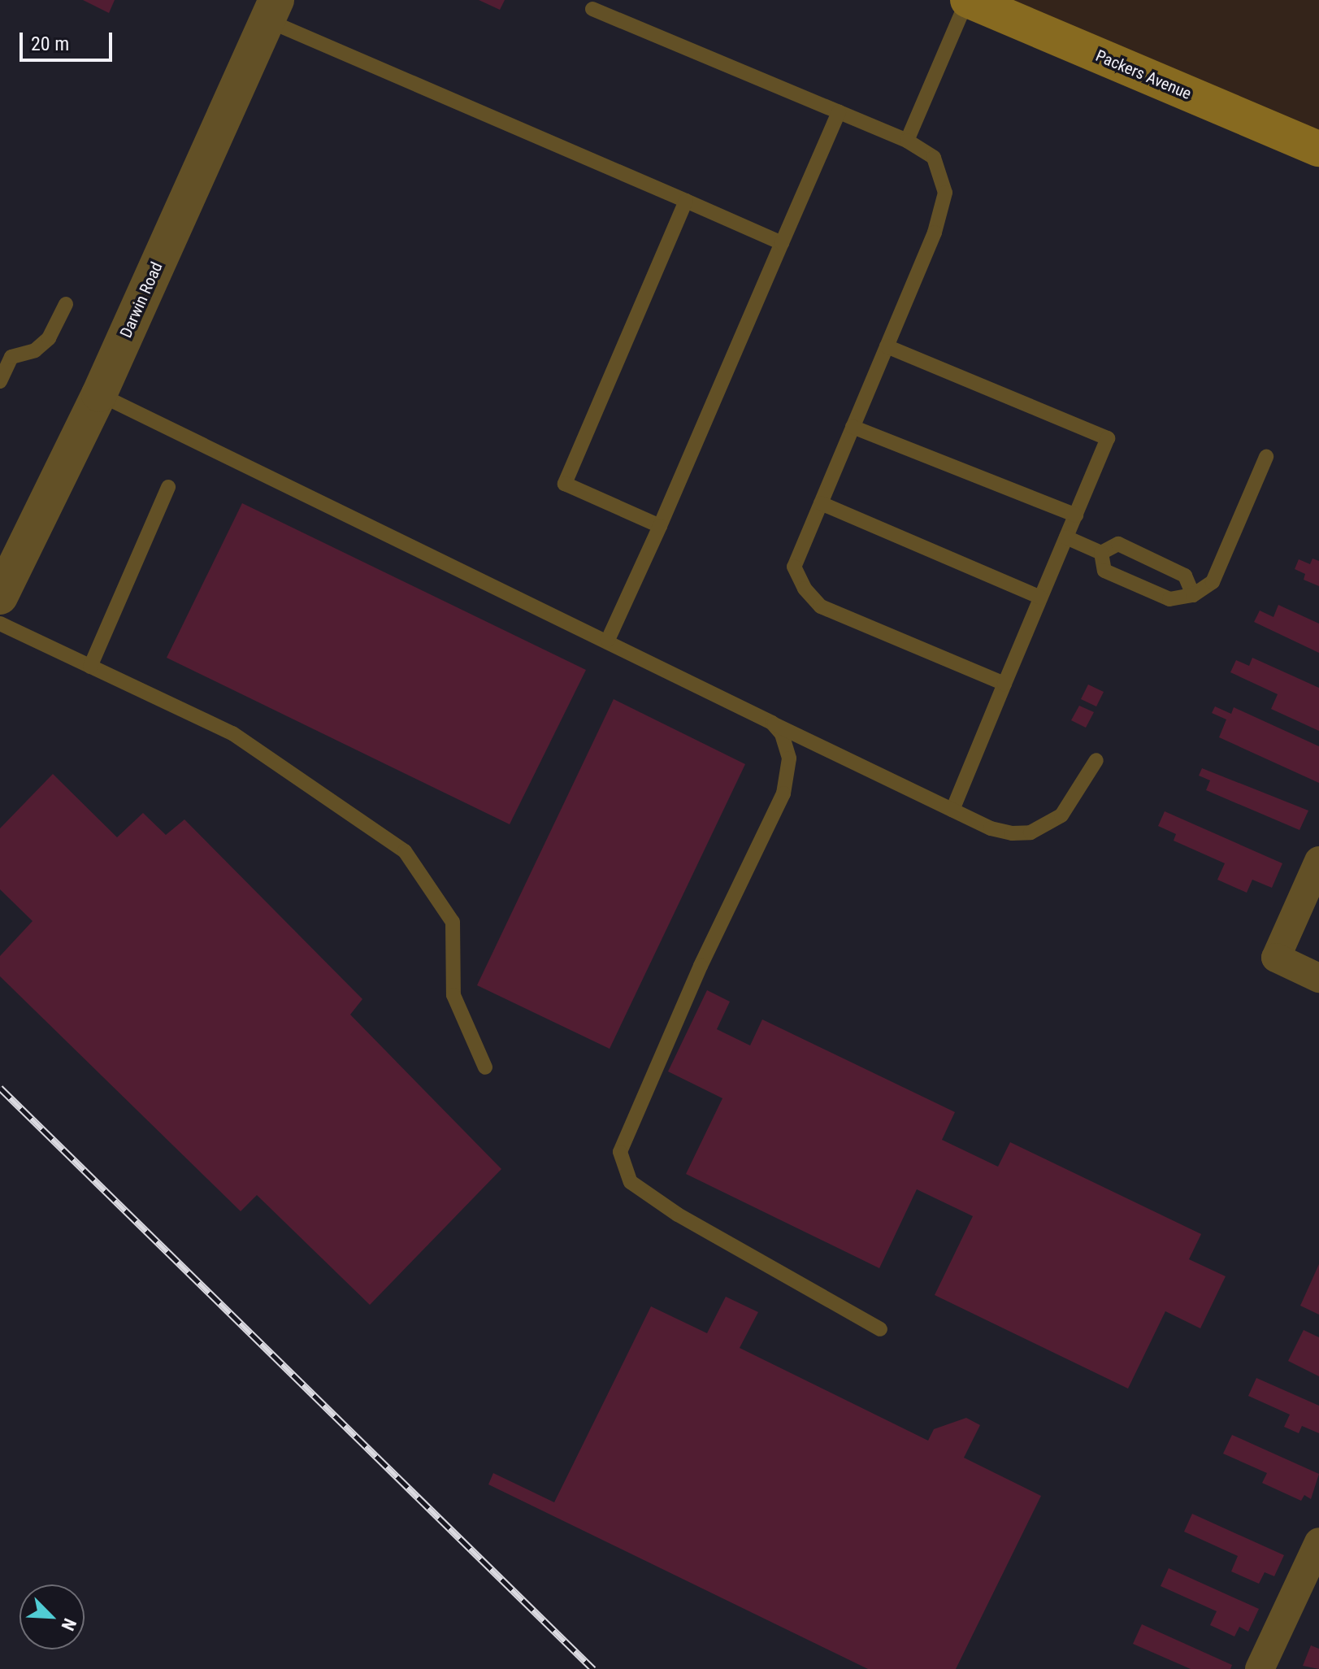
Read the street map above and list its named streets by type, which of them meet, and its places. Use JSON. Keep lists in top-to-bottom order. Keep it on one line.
{"streets":{"main road":["Packers Avenue"],"street":["Darwin Road"]},"scale_bar":"20 m","north":"bottom right"}
